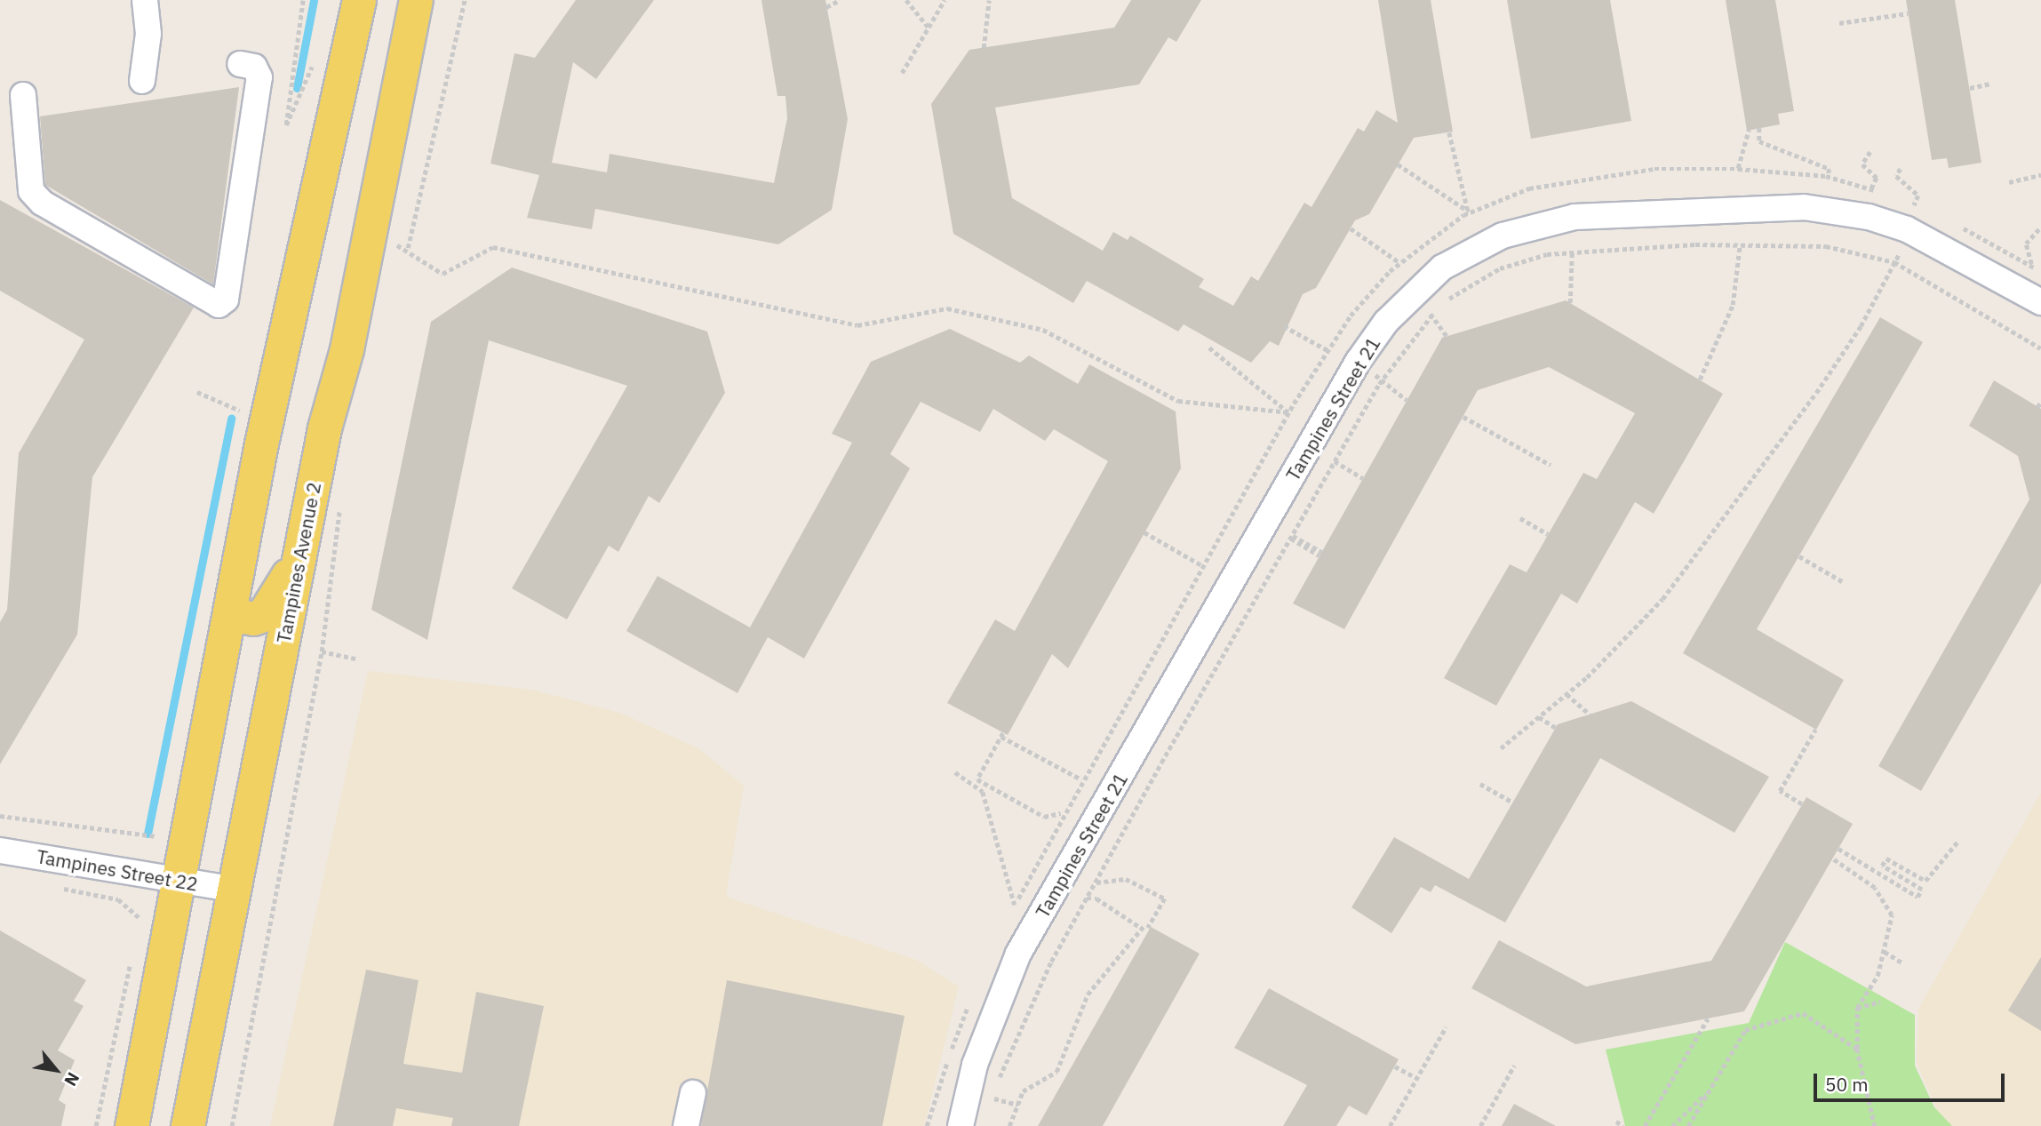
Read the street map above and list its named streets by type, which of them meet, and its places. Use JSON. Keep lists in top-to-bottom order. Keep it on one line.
{"streets":{"main road":["Tampines Avenue 2"],"street":["Tampines Street 21","Tampines Street 22"]},"crossings":[["Tampines Avenue 2","Tampines Street 22"]],"scale_bar":"50 m","north":"bottom right"}
